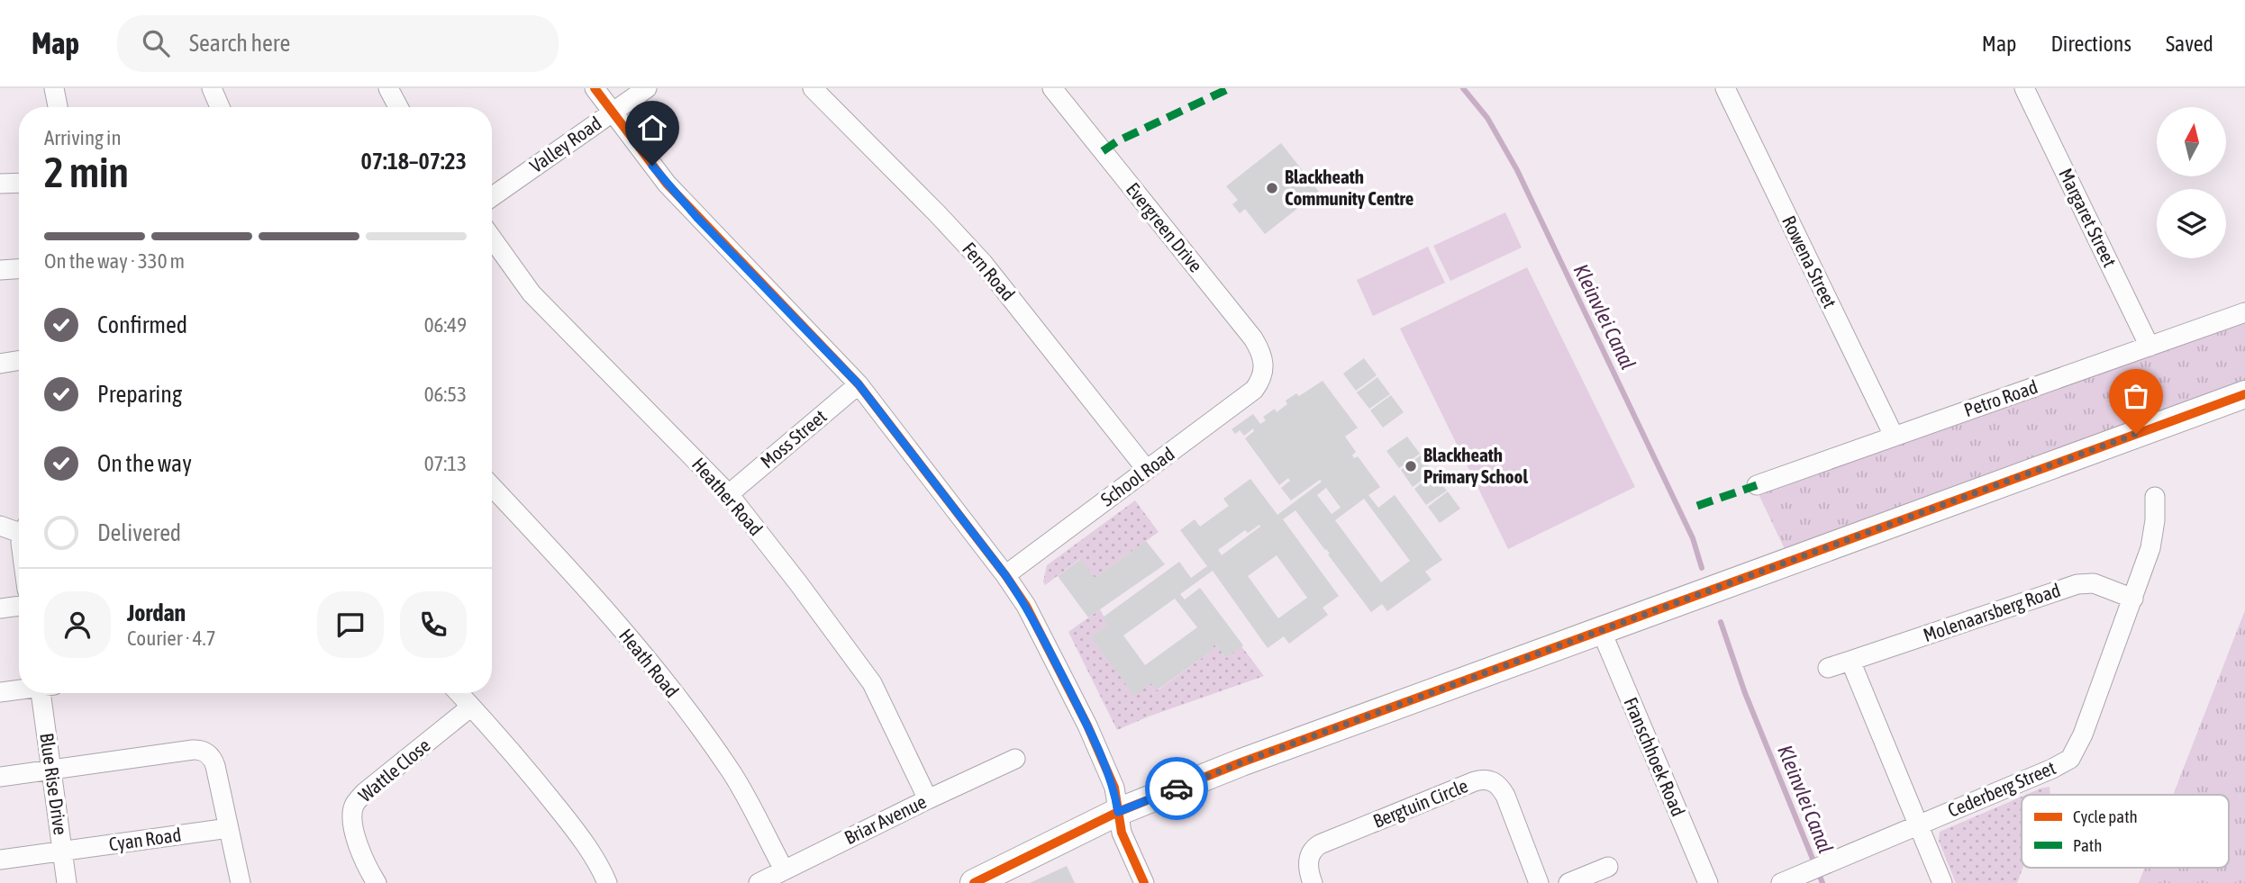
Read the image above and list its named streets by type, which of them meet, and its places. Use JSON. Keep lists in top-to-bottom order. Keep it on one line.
{"streets":{"street":["Valley Road","Margaret Street","Evergreen Drive","Rowena Street","Fern Road","Petro Road","Moss Street","School Road","Heather Road","Molenaarsberg Road","Heath Road","Franschhoek Road","Wattle Close","Blue Rise Drive","Cederberg Street","Bergtuin Circle","Briar Avenue","Cyan Road"]},"crossings":[["Margaret Street","Petro Road"],["Evergreen Drive","School Road"],["Rowena Street","Petro Road"],["Fern Road","School Road"],["Moss Street","Heather Road"],["Heather Road","Briar Avenue"],["Molenaarsberg Road","Cederberg Street"],["Heath Road","Briar Avenue"],["Blue Rise Drive","Cyan Road"]],"water":["Kleinvlei Canal"],"places":["Blackheath Community Centre","Blackheath Primary School"],"legend":["Cycle path","Path"],"north":"top","page":{"header":"Map","search":"Search here","nav":["Map","Directions","Saved"],"heading":["2 min","Arriving in","07:18–07:23"],"panel":["Jordan","Courier · 4.7"],"bar":"On the way · 330 m","list":[["Confirmed","06:49"],["Preparing","06:53"],["On the way","07:13"],"Delivered"]}}
